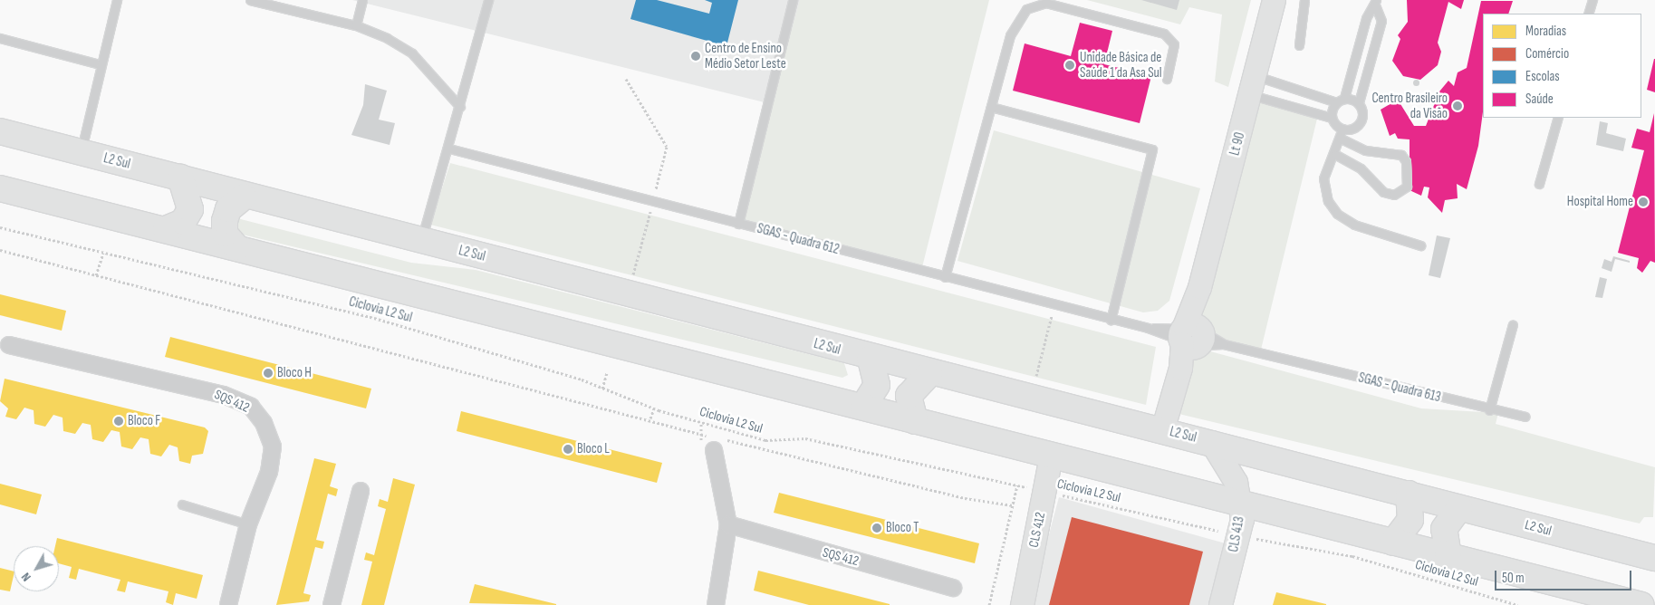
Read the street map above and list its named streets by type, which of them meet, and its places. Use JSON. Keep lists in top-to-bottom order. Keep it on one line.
{"streets":{"main road":["L2 Sul"],"street":["Lt 90","SQS 412","CLS 412","CLS 413"],"lane":["SGAS - Quadra 612","SGAS - Quadra 613"],"path":["Ciclovia L2 Sul"]},"crossings":[["Lt 90","L2 Sul"],["Lt 90","SGAS - Quadra 612"],["Lt 90","SGAS - Quadra 613"],["L2 Sul","CLS 413"],["SGAS - Quadra 612","SGAS - Quadra 613"],["Ciclovia L2 Sul","CLS 412"],["Ciclovia L2 Sul","CLS 413"]],"places":["Centro de Ensino Médio Setor Leste","Unidade Básica de Saúde 1 da Asa Sul","Centro Brasileiro da Visão","Hospital Home","Bloco H","Bloco F","Bloco L","Bloco T"],"legend":["Moradias","Comércio","Escolas","Saúde"],"scale_bar":"50 m","north":"bottom left"}
